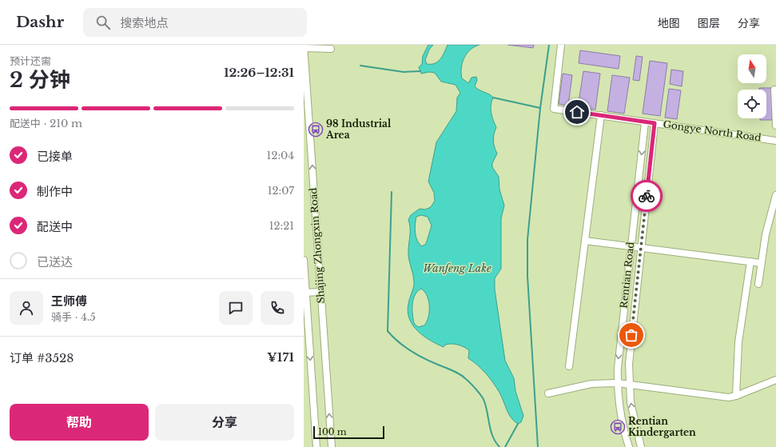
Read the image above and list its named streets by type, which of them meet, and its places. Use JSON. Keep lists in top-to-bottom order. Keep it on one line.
{"streets":{"street":["Gongye North Road","Shajing Zhongxin Road","Rentian Road"]},"crossings":[["Gongye North Road","Rentian Road"]],"water":["Wanfeng Lake"],"places":{"bus stop":["98 Industrial Area","Rentian Kindergarten"]},"scale_bar":"100 m","north":"top","page":{"header":"Dashr","search":"搜索地点","nav":["地图","图层","分享"],"heading":["2 分钟","预计还需","12:26–12:31"],"panel":["王师傅","骑手 · 4.5","订单 #3528","¥171"],"bar":"配送中 · 210 m","list":[["已接单","12:04"],["制作中","12:07"],["配送中","12:21"],"已送达"],"buttons":["帮助","分享"],"scale":"100 m"}}
